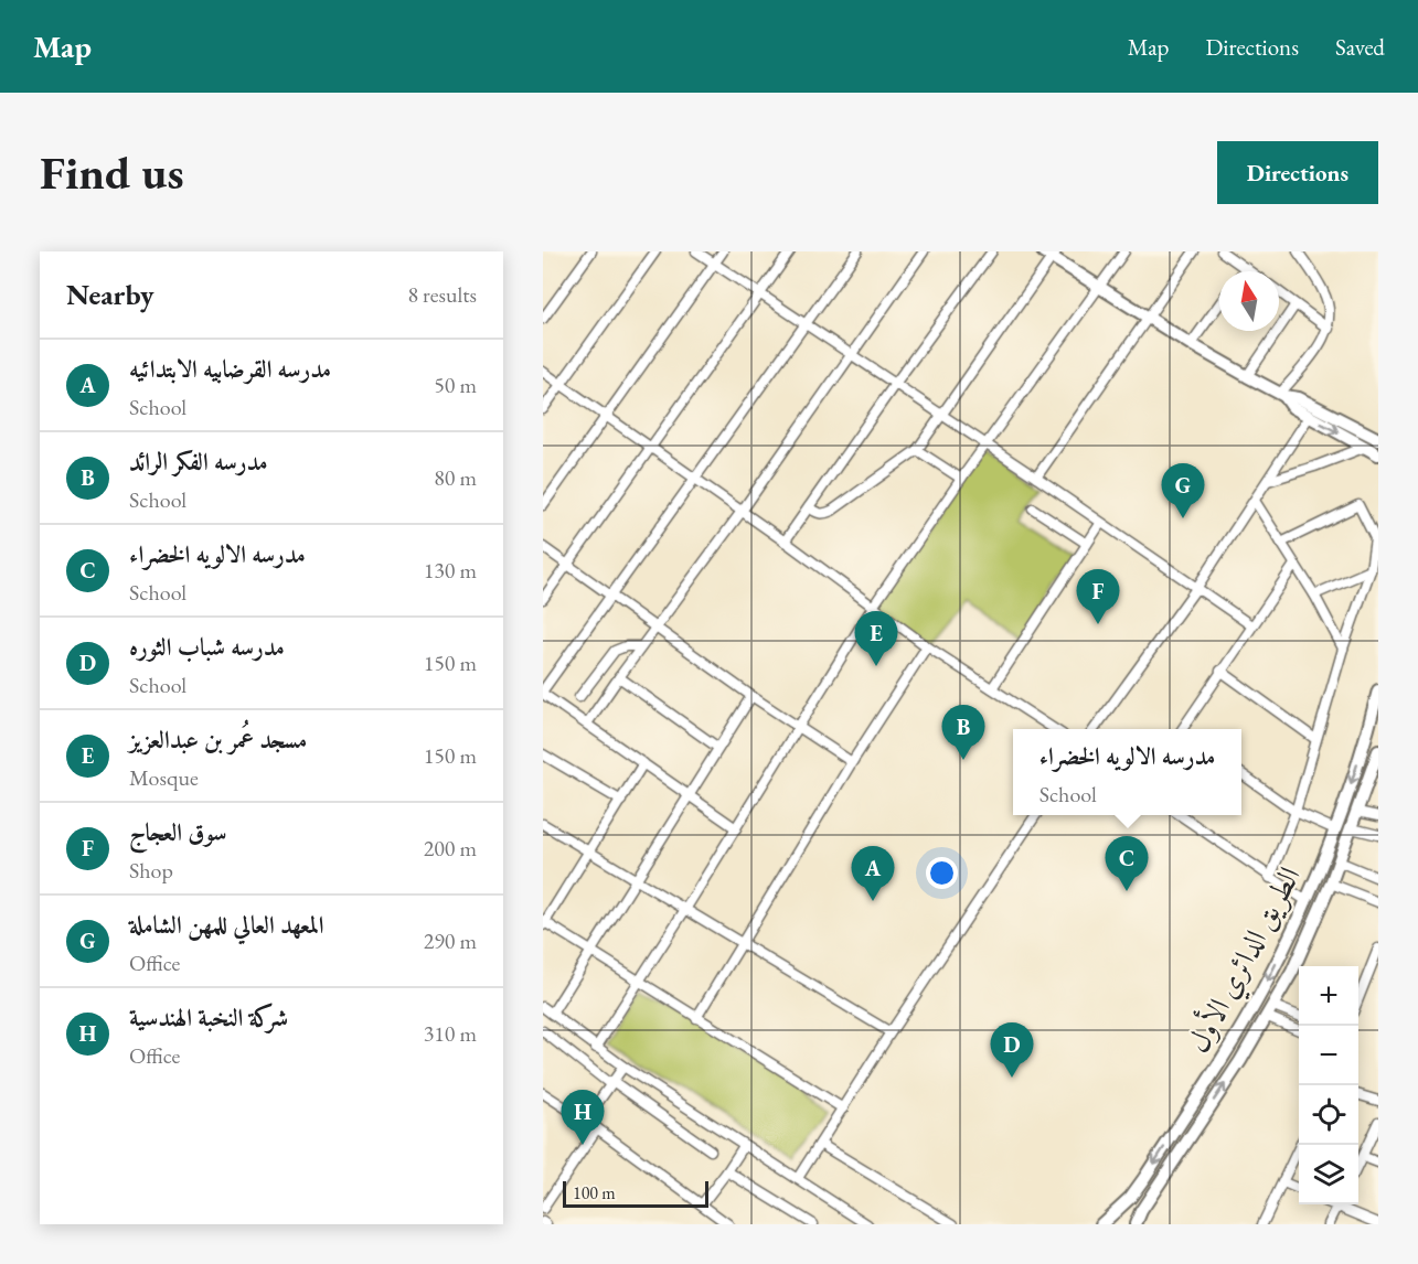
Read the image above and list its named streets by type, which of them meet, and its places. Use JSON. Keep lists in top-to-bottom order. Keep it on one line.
{"streets":{"main road":["الطريق الدائري الأول"]},"scale_bar":"100 m","north":"top","page":{"header":"Map","nav":["Map","Directions","Saved"],"buttons":"Directions","title":"Find us","heading":["Nearby","8 results"],"list":[{"mark":"A","name":"مدرسه القرضابيه الابتدائيه","note":"School","value":"50 m"},{"mark":"B","name":"مدرسه الفكر الرائد","note":"School","value":"80 m"},{"mark":"C","name":"مدرسه الالويه الخضراء","note":"School","value":"130 m"},{"mark":"D","name":"مدرسه شباب الثوره","note":"School","value":"150 m"},{"mark":"E","name":"مسجد عُمر بن عبدالعزيز","note":"Mosque","value":"150 m"},{"mark":"F","name":"سوق العجاج","note":"Shop","value":"200 m"},{"mark":"G","name":"المعهد العالي للمهن الشاملة","note":"Office","value":"290 m"},{"mark":"H","name":"شركة النخبة الهندسية","note":"Office","value":"310 m"}],"pins":["G","F","E","B","C","A","D","H"],"popup":["مدرسه الالويه الخضراء","School"],"map_buttons":["+","−"],"scale":"100 m"}}
